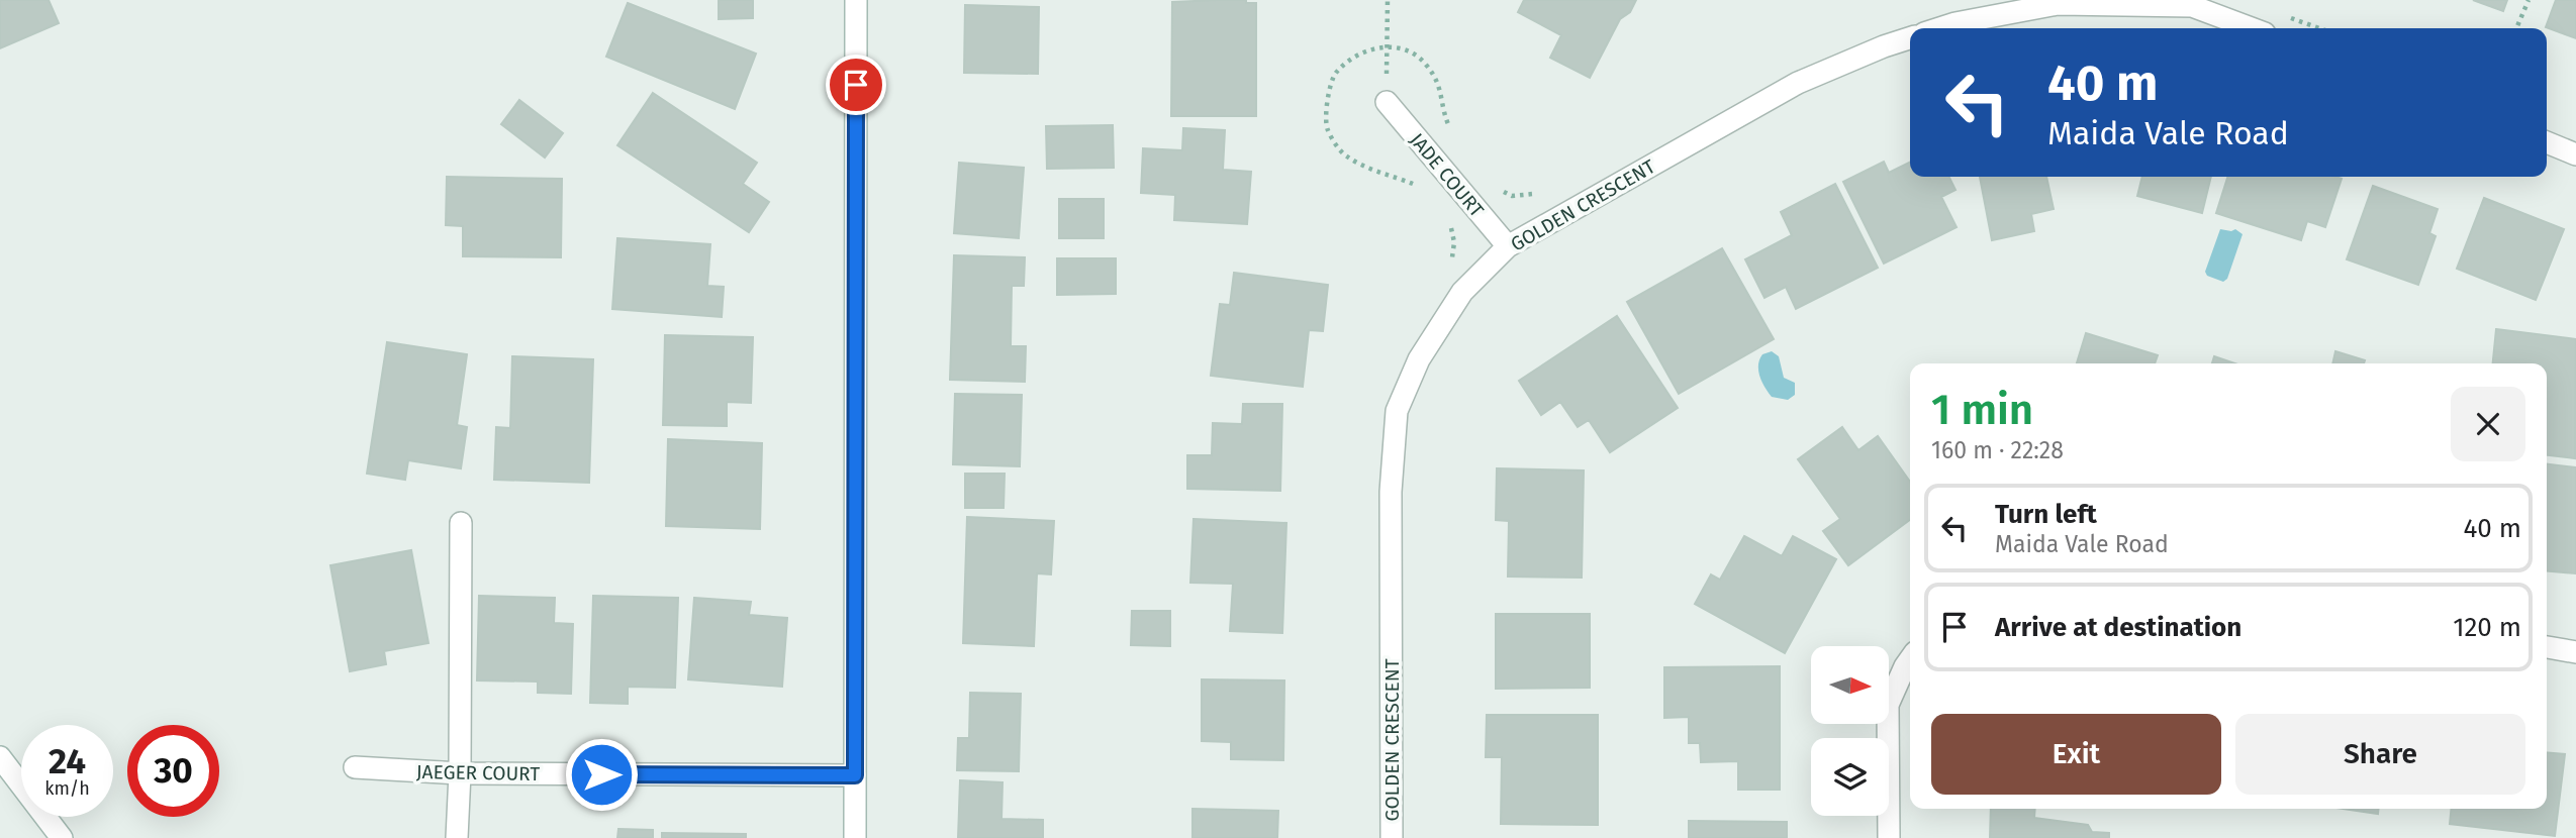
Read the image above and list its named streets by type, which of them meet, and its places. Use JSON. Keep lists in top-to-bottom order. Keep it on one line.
{"streets":{"street":["JADE COURT","GOLDEN CRESCENT","JAEGER COURT"]},"crossings":[["JADE COURT","GOLDEN CRESCENT"]],"north":"right","page":{"turn":["40 m","Maida Vale Road"],"heading":["1 min","160 m · 22:28"],"list":[{"name":"Turn left","note":"Maida Vale Road","value":"40 m"},{"name":"Arrive at destination","value":"120 m"}],"buttons":["Exit","Share"],"speed":"24 km/h","limit":"30"}}
